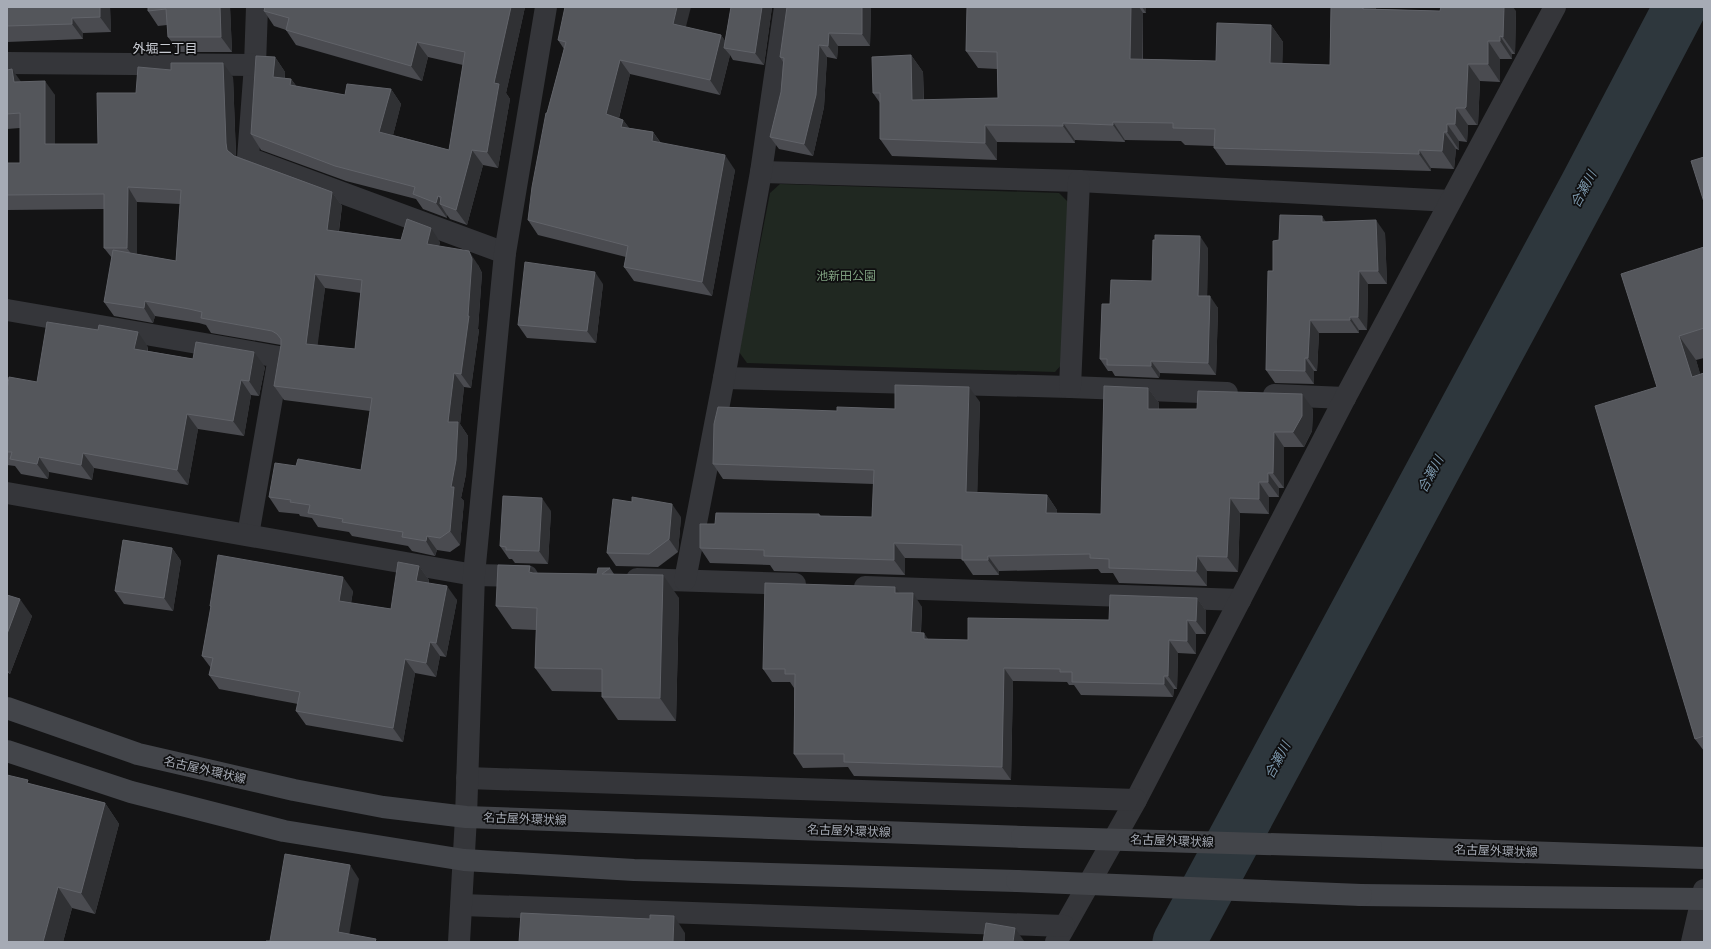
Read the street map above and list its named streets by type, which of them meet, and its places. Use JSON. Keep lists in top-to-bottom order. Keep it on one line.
{"streets":{"main road":["名古屋外環状線"]},"districts":["外堀二丁目"],"water":["合瀬川"],"parks":["池新田公園"]}
